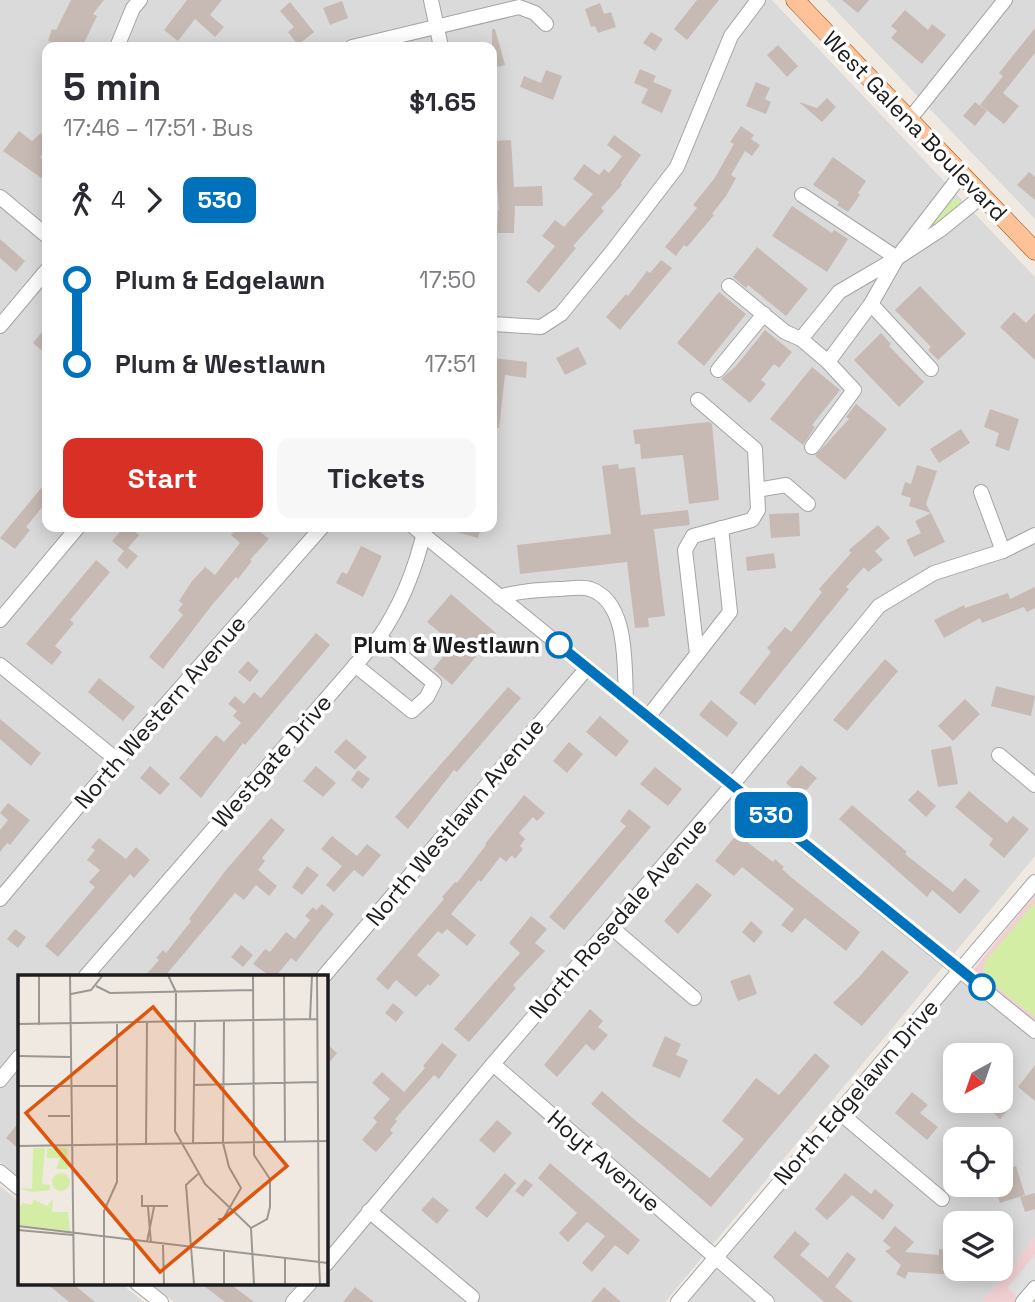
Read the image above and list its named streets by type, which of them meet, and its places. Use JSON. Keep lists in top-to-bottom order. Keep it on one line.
{"streets":{"main road":["West Galena Boulevard"],"street":["North Western Avenue","Westgate Drive","North Westlawn Avenue","North Rosedale Avenue","North Edgelawn Drive","Hoyt Avenue"]},"crossings":[["North Rosedale Avenue","Hoyt Avenue"],["North Edgelawn Drive","Hoyt Avenue"]],"places":["Plum & Westlawn"],"lines":["bus line 530"],"north":"bottom left","page":{"on_map":"530","heading":["5 min","17:46 – 17:51 · Bus","$1.65"],"legs":["4","530"],"list":[{"name":"Plum & Edgelawn","value":"17:50"},{"name":"Plum & Westlawn","value":"17:51"}],"buttons":["Start","Tickets"]}}
